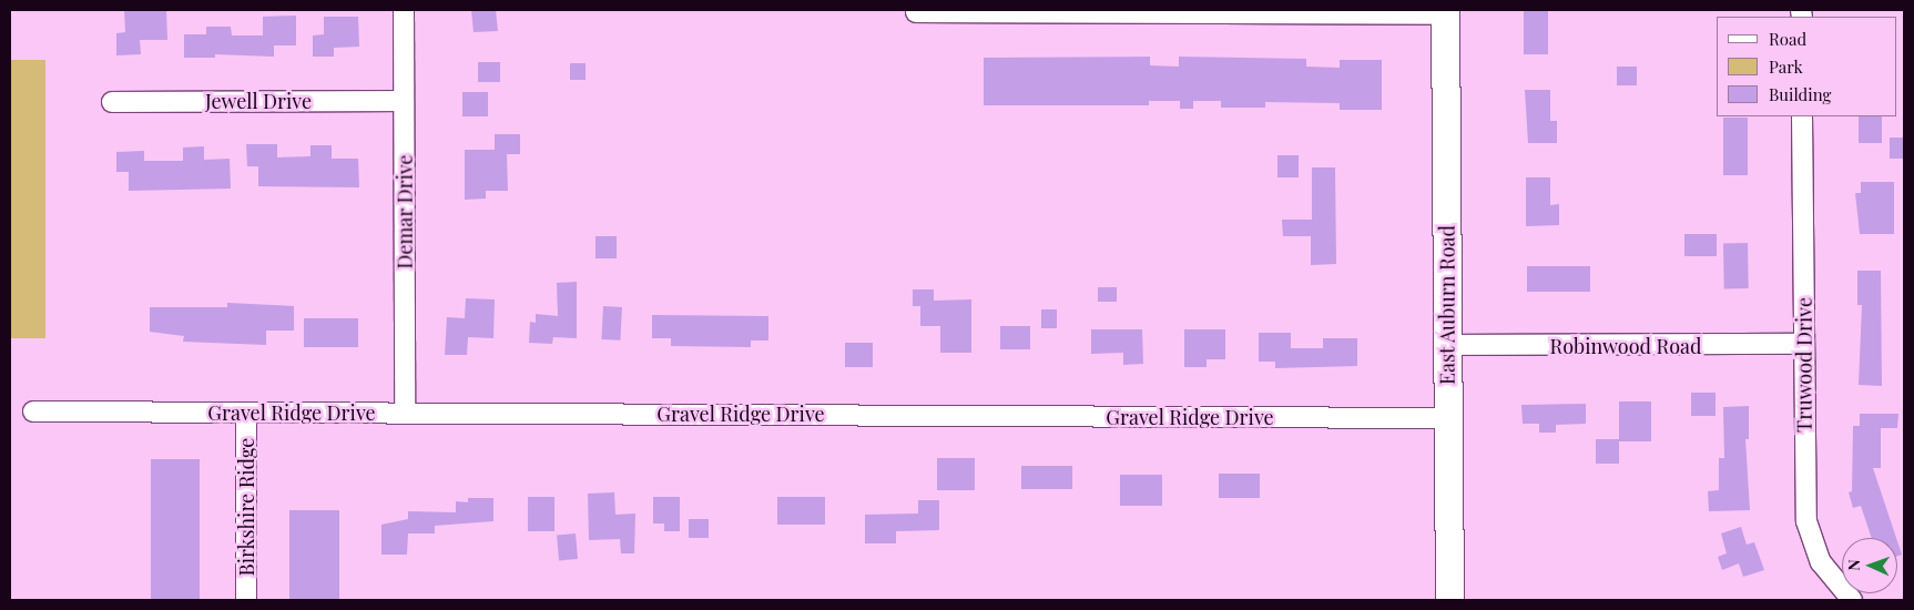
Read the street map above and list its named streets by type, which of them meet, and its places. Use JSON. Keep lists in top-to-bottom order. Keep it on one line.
{"streets":{"main road":["East Auburn Road"],"street":["Jewell Drive","Demar Drive","Robinwood Road","Truwood Drive","Gravel Ridge Drive","Birkshire Ridge"]},"crossings":[["Jewell Drive","Demar Drive"],["Demar Drive","Gravel Ridge Drive"],["East Auburn Road","Robinwood Road"],["East Auburn Road","Gravel Ridge Drive"],["Robinwood Road","Truwood Drive"],["Gravel Ridge Drive","Birkshire Ridge"]],"legend":["Road","Park","Building"],"north":"left"}
